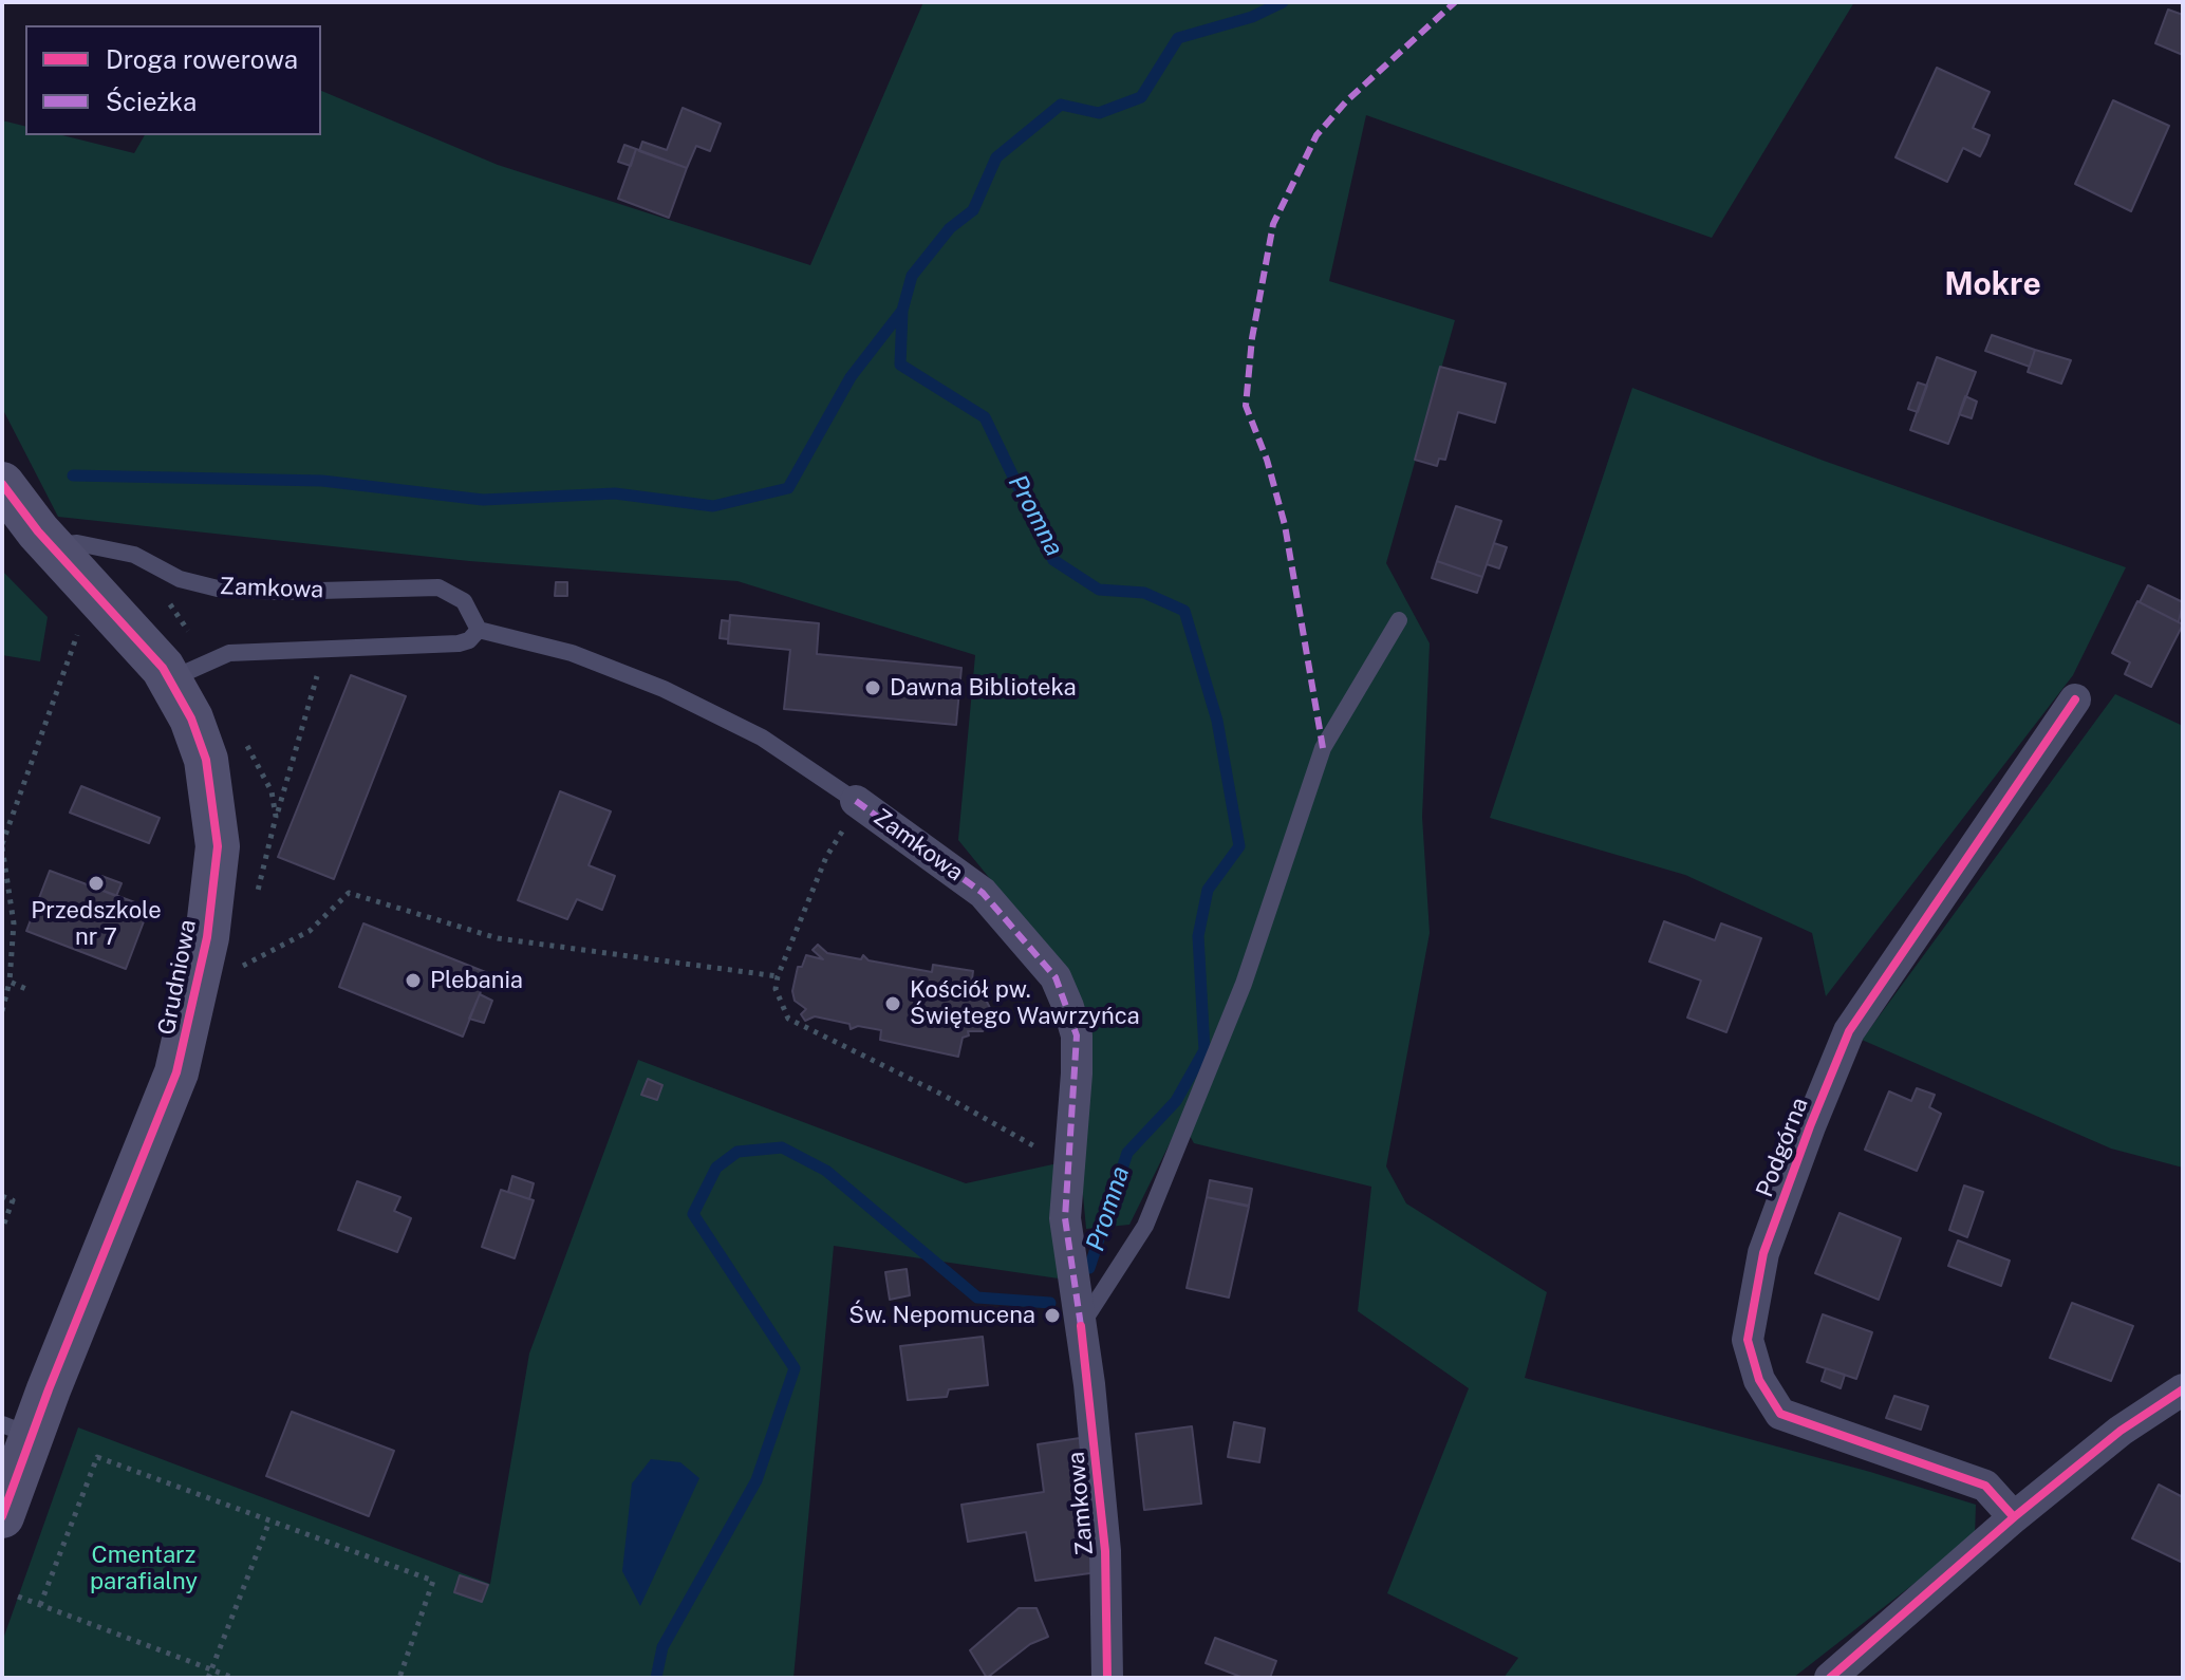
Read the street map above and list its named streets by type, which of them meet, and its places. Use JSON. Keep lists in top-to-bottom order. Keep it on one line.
{"streets":{"street":["Zamkowa","Grudniowa","Podgórna"]},"crossings":[["Zamkowa","Grudniowa"]],"districts":["Mokre"],"water":["Promna"],"parks":["Cmentarz parafialny"],"places":["Dawna Biblioteka","Przedszkole nr 7","Plebania","Kościół pw. Świętego Wawrzyńca","Św. Nepomucena"],"legend":["Droga rowerowa","Ścieżka"]}
